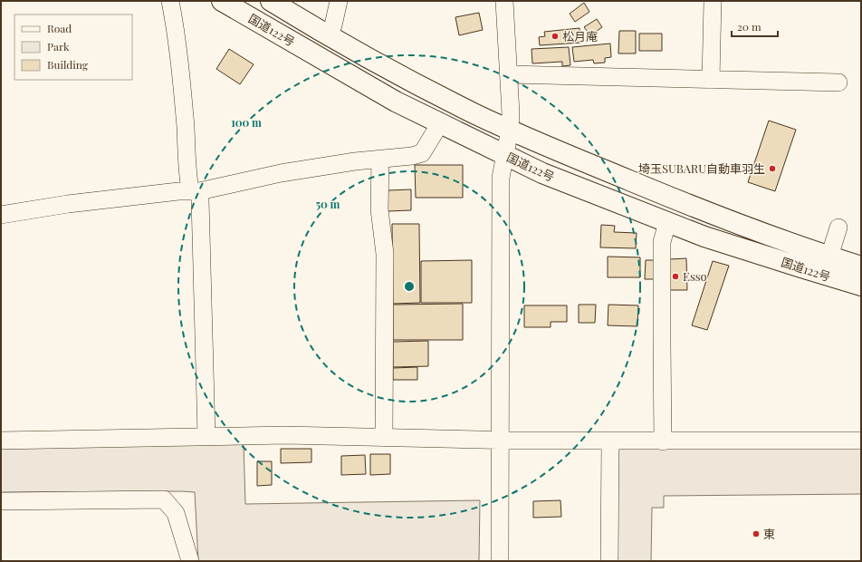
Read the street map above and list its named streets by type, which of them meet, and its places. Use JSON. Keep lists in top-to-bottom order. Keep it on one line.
{"streets":{"highway":["国道122号"]},"places":["松月庵","埼玉SUBARU自動車羽生","Esso","東"],"legend":["Road","Park","Building"],"scale_bar":"20 m","rings":["100 m","50 m"]}
